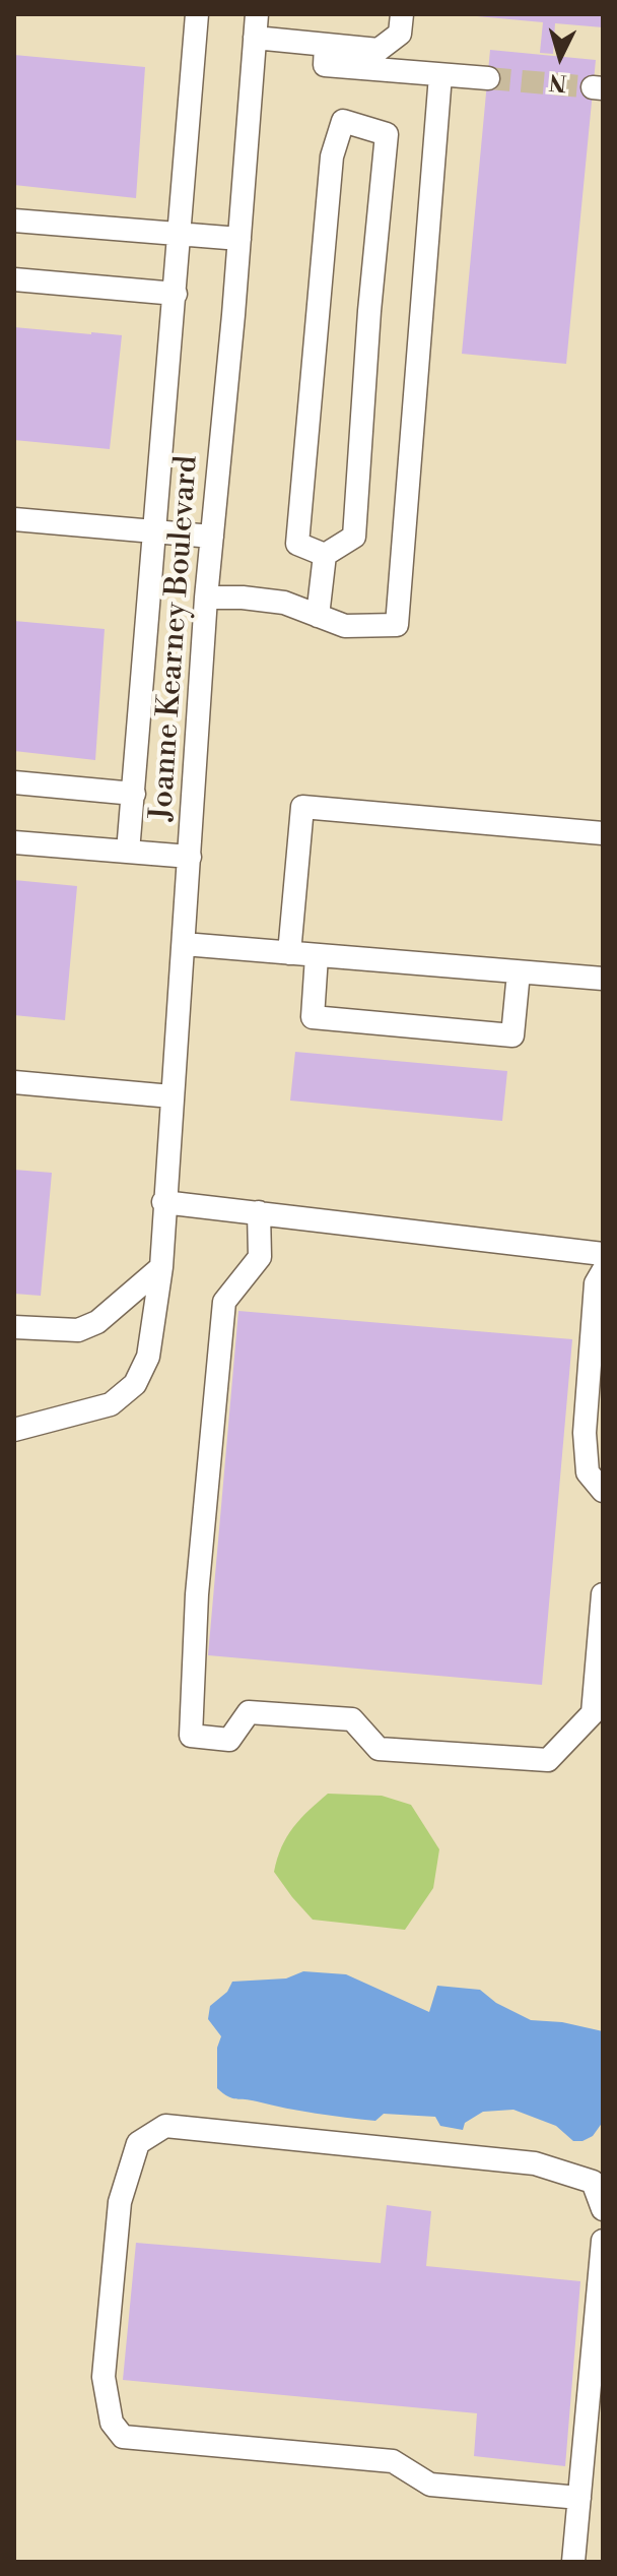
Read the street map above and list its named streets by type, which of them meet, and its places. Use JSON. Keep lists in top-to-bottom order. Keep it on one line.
{"streets":{"street":["Joanne Kearney Boulevard"]},"north":"bottom"}
